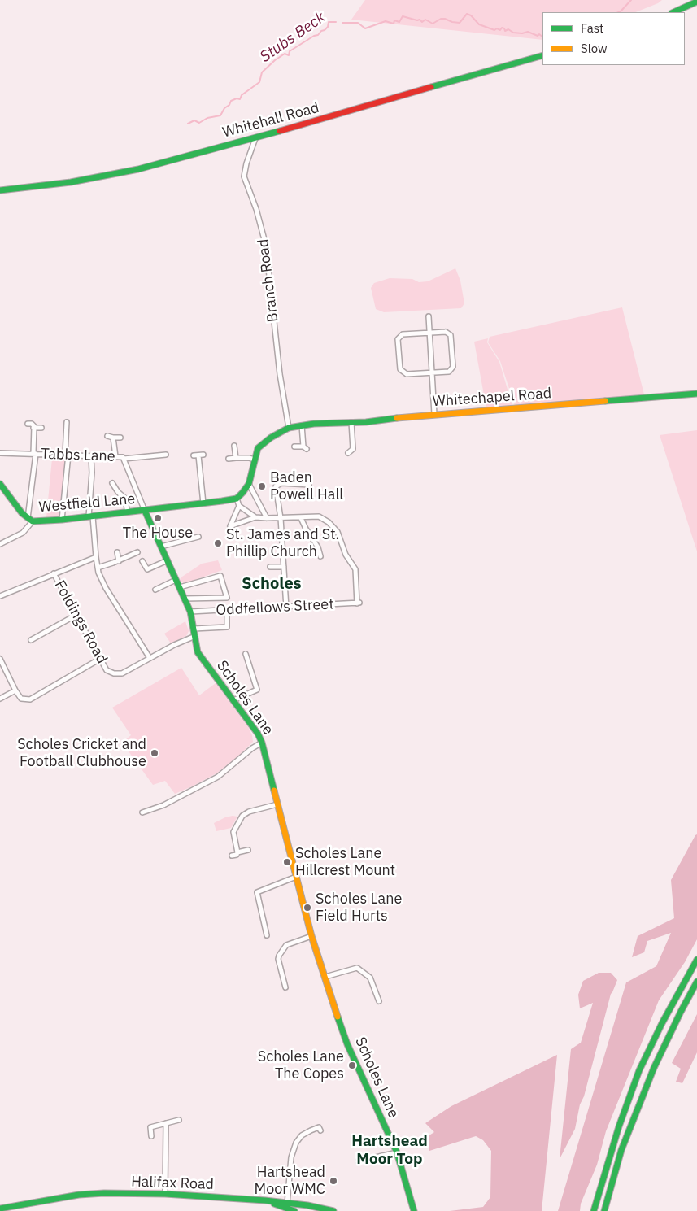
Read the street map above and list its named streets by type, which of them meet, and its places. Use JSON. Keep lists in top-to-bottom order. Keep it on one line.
{"streets":{"main road":["Whitehall Road","Whitechapel Road","Westfield Lane","Scholes Lane","Halifax Road"],"street":["Branch Road","Tabbs Lane","Oddfellows Street","Foldings Road"]},"crossings":[["Whitehall Road","Branch Road"],["Branch Road","Whitechapel Road"],["Tabbs Lane","Westfield Lane"],["Tabbs Lane","Scholes Lane"],["Westfield Lane","Scholes Lane"],["Oddfellows Street","Scholes Lane"],["Foldings Road","Scholes Lane"]],"districts":["Scholes","Hartshead Moor Top"],"water":["Stubs Beck"],"places":["Baden Powell Hall","The House","St. James and St. Phillip Church","Scholes Cricket and Football Clubhouse","Scholes Lane Hillcrest Mount","Scholes Lane Field Hurts","Scholes Lane The Copes","Hartshead Moor WMC"],"legend":["Fast","Slow"]}
